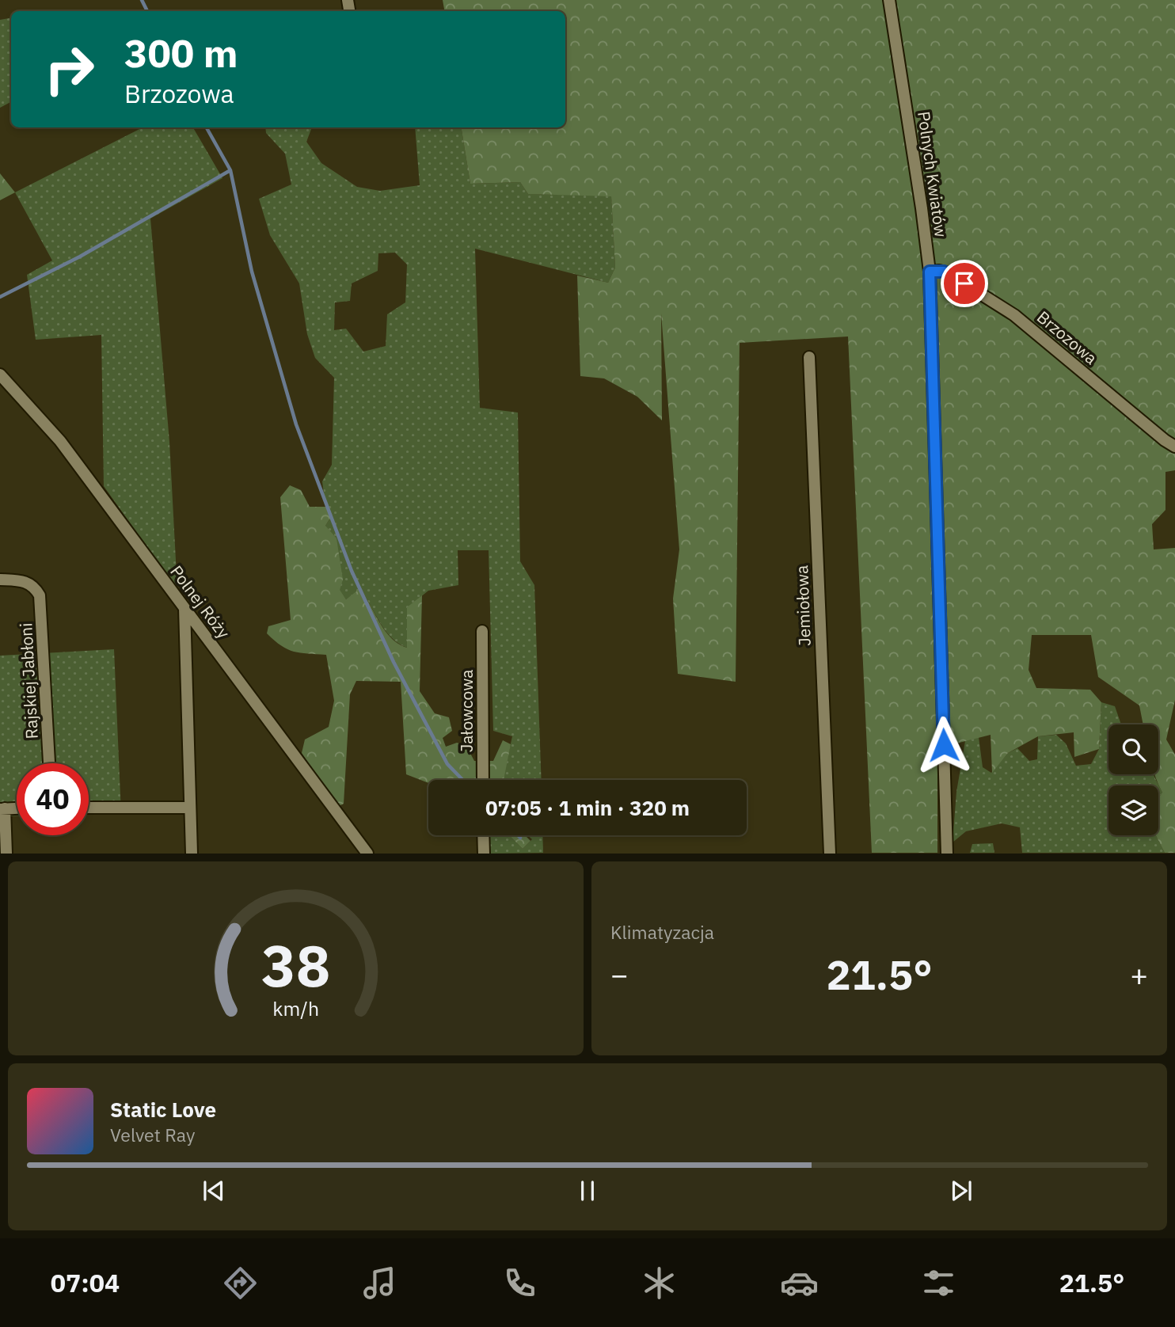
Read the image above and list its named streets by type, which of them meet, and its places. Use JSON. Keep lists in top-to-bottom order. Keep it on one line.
{"streets":{"street":["Polnych Kwiatów","Brzozowa","Polnej Róży","Jemiołowa","Rajskiej Jabłoni","Jałowcowa"]},"crossings":[["Polnych Kwiatów","Brzozowa"]],"page":{"turn":["300 m","Brzozowa"],"limit":"40","trip":"07:05 · 1 min · 320 m","tile":"Klimatyzacja","heat":["−","21.5°","+"],"song":["Static Love","Velvet Ray"],"tabs":["07:04","21.5°"],"gauge":["38","km/h"]}}
